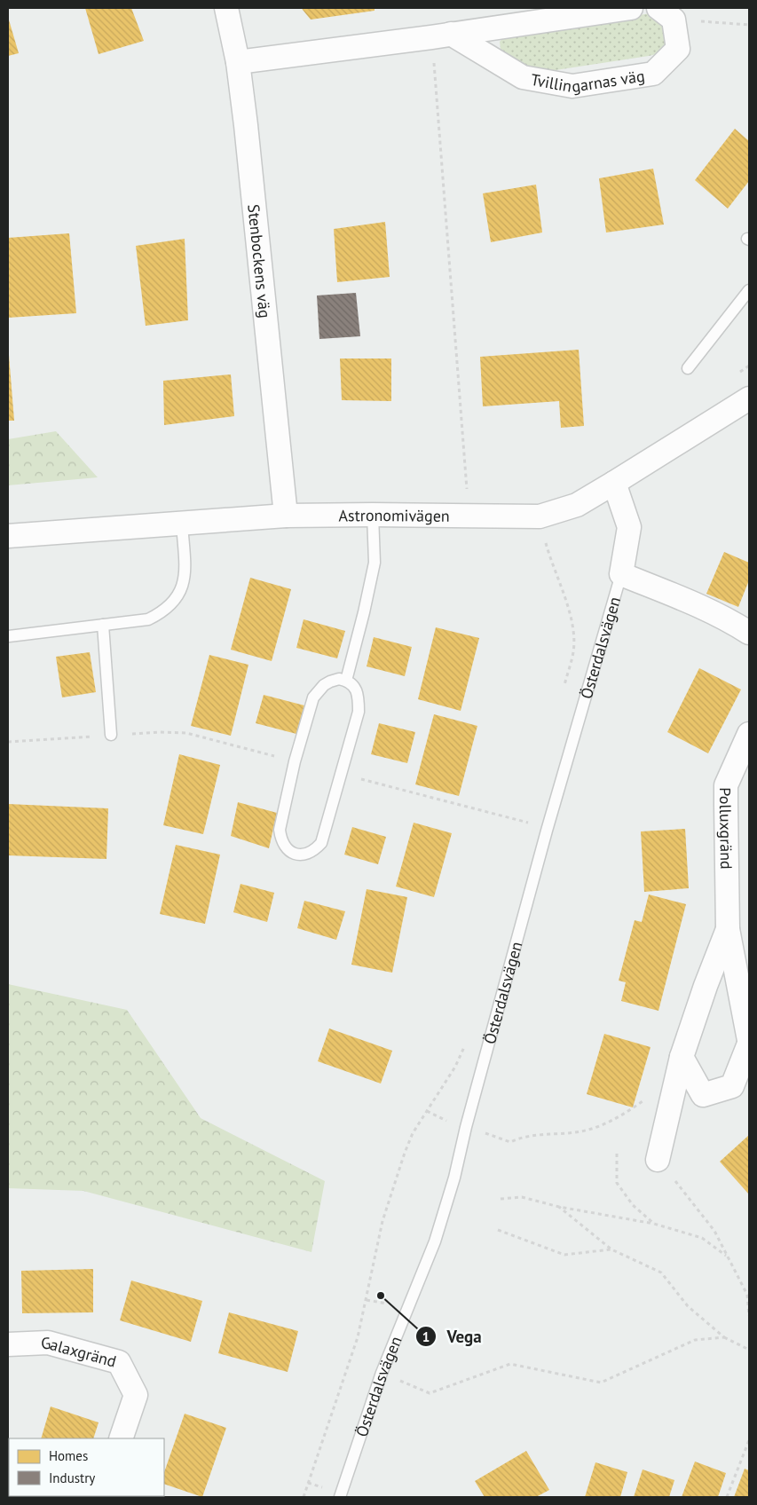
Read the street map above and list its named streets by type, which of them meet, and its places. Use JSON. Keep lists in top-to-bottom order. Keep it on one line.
{"streets":{"street":["Tvillingarnas väg","Stenbockens väg","Astronomivägen","Österdalsvägen","Polluxgränd","Galaxgränd"]},"crossings":[["Stenbockens väg","Astronomivägen"],["Astronomivägen","Österdalsvägen"]],"places":["Vega"],"legend":["Homes","Industry"]}
